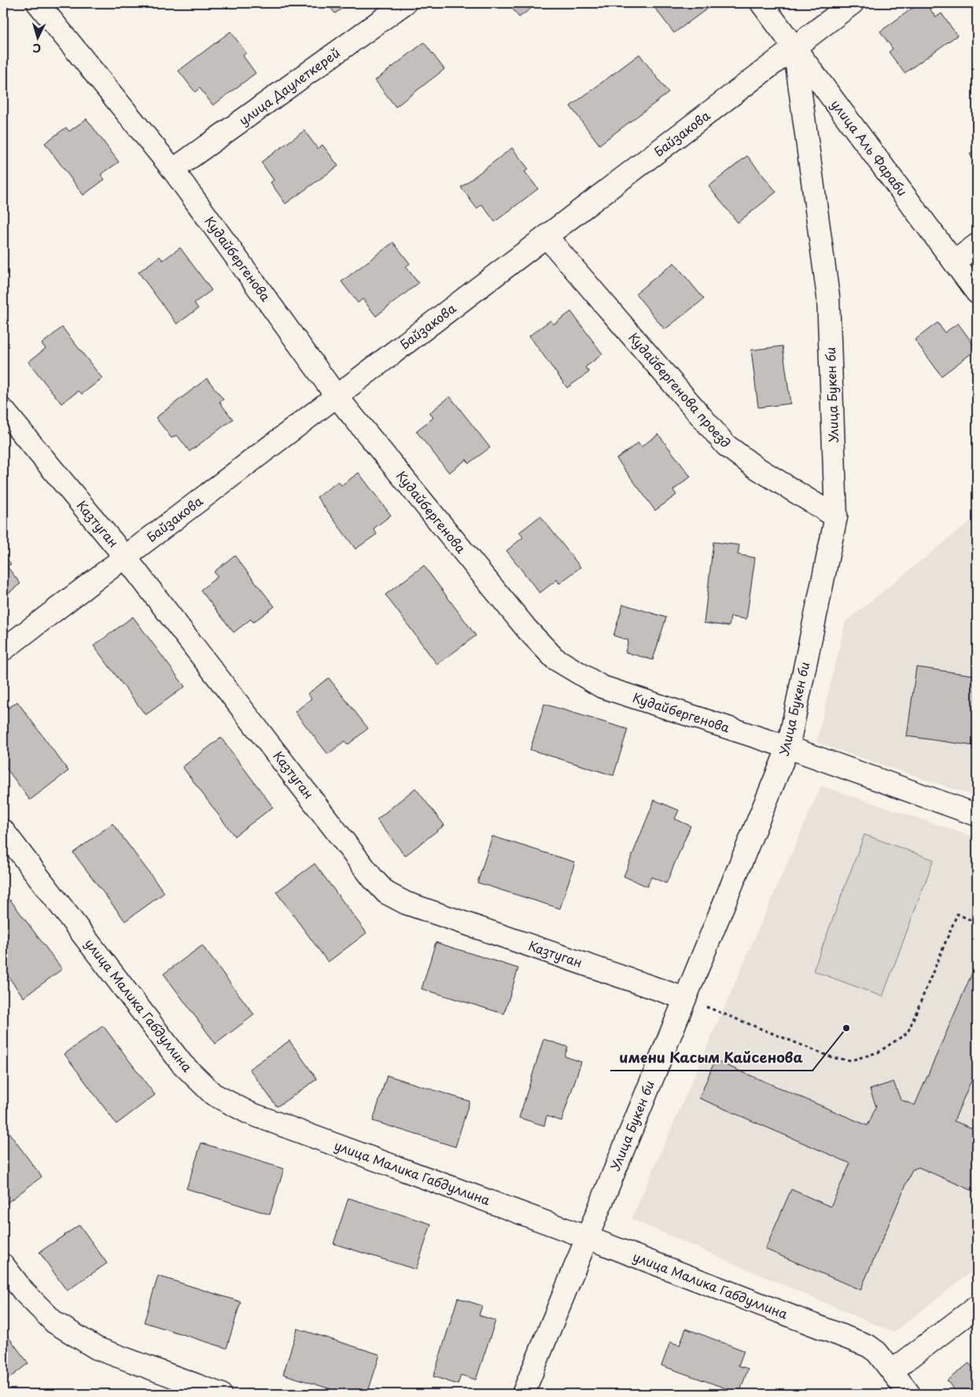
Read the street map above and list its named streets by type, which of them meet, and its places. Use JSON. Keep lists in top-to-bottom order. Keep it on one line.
{"streets":{"street":["улица Даулеткерей","Байзакова","улица Аль Фараби","Кудайбергенова","Кудайбергенова проезд","Улица Букен би","Казтуган","улица Малика Габдуллина"]},"crossings":[["улица Даулеткерей","Кудайбергенова"],["Байзакова","улица Аль Фараби"],["Байзакова","Кудайбергенова"],["Байзакова","Кудайбергенова проезд"],["Байзакова","Улица Букен би"],["Байзакова","Казтуган"],["улица Аль Фараби","Улица Букен би"],["Кудайбергенова","Улица Букен би"],["Кудайбергенова проезд","Улица Букен би"],["Улица Букен би","Казтуган"],["Улица Букен би","улица Малика Габдуллина"]],"places":["имени Касым Кайсенова"],"north":"bottom"}
